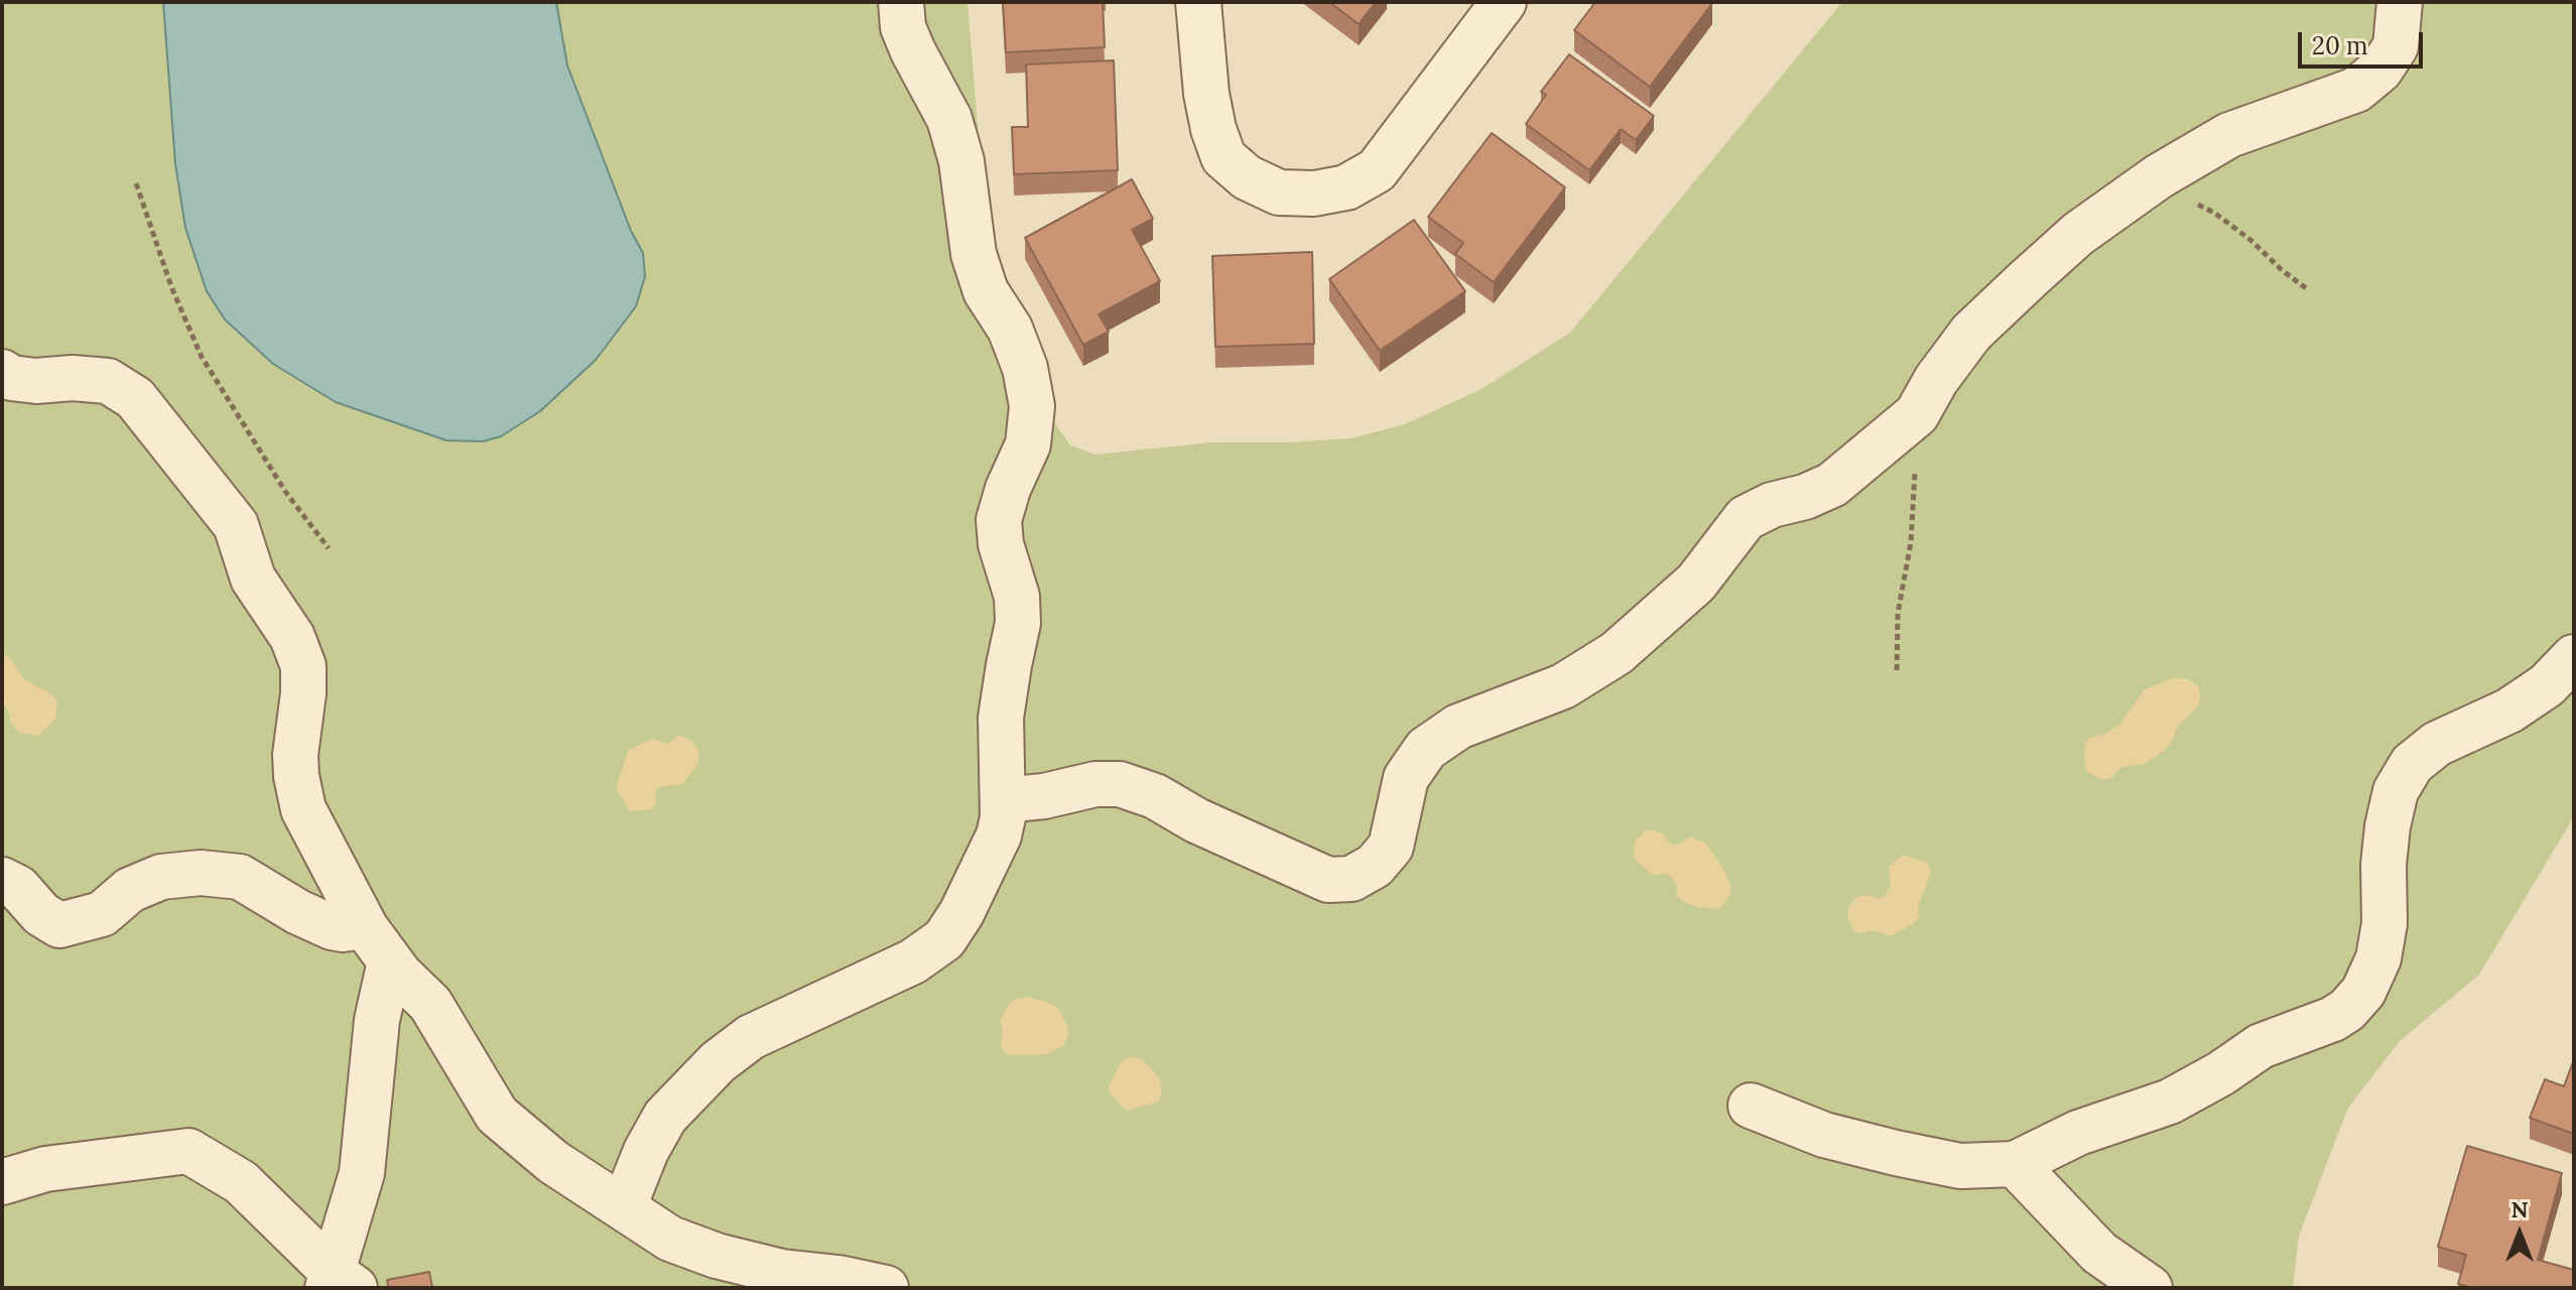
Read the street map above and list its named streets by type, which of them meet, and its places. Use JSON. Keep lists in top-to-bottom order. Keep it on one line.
{"scale_bar":"20 m","north":"top"}
